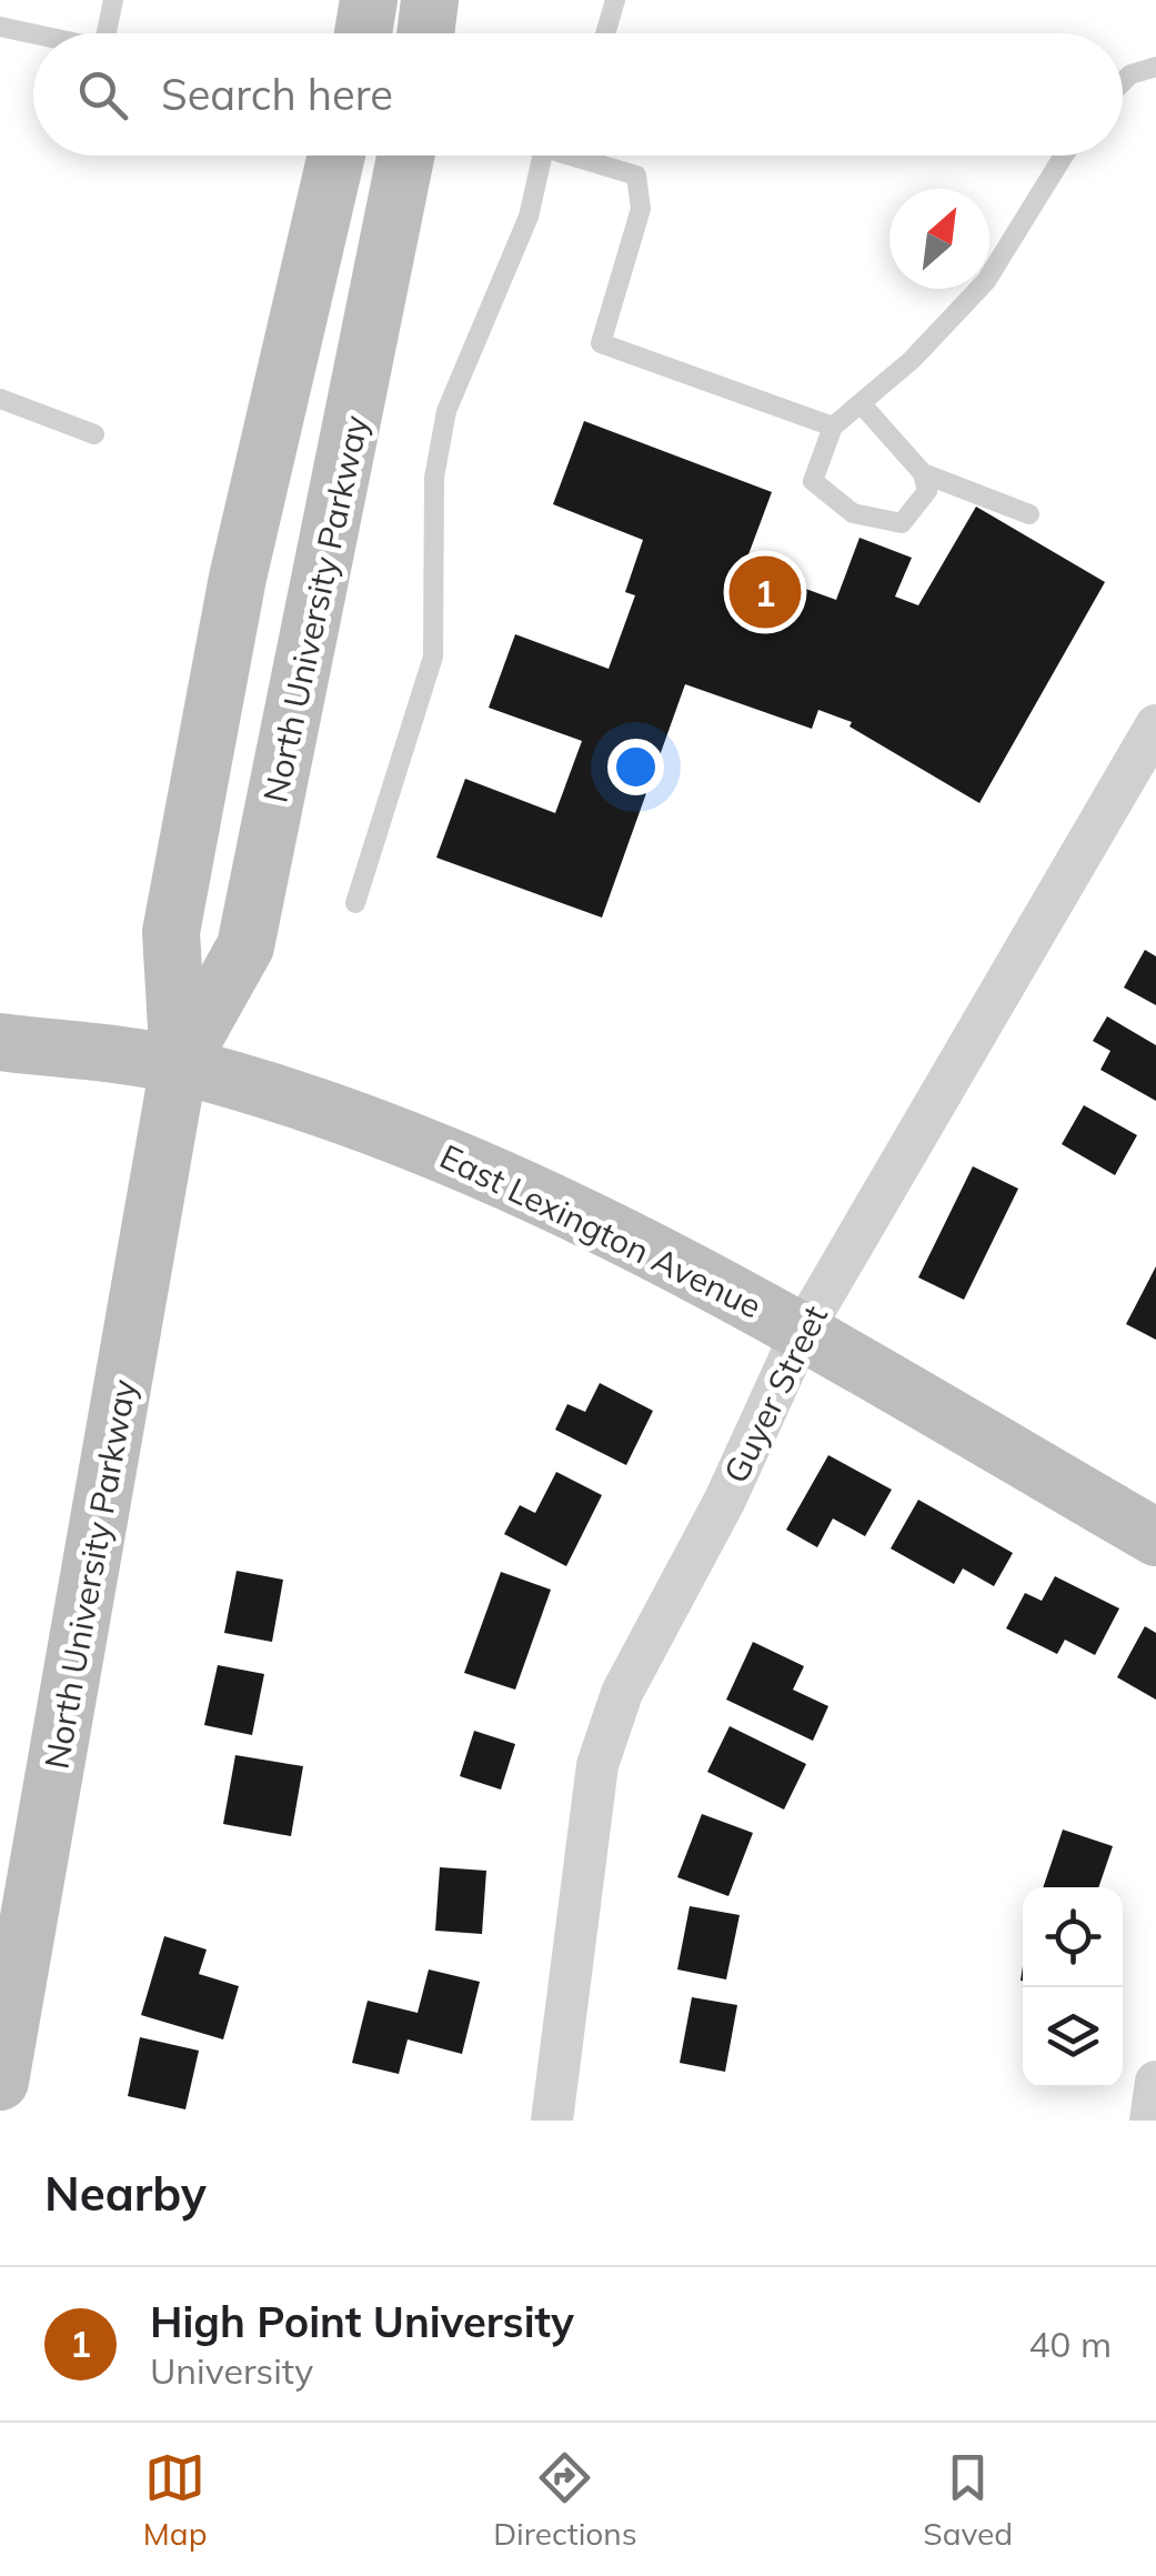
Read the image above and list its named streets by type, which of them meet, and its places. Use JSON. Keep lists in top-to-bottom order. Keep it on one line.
{"streets":{"main road":["North University Parkway","East Lexington Avenue"],"street":["Guyer Street"]},"crossings":[["North University Parkway","East Lexington Avenue"],["East Lexington Avenue","Guyer Street"]],"north":"top right","page":{"search":"Search here","pins":"1","heading":"Nearby","list":[{"mark":"1","name":"High Point University","note":"University","value":"40 m"}],"nav":["Map","Directions","Saved"]}}
